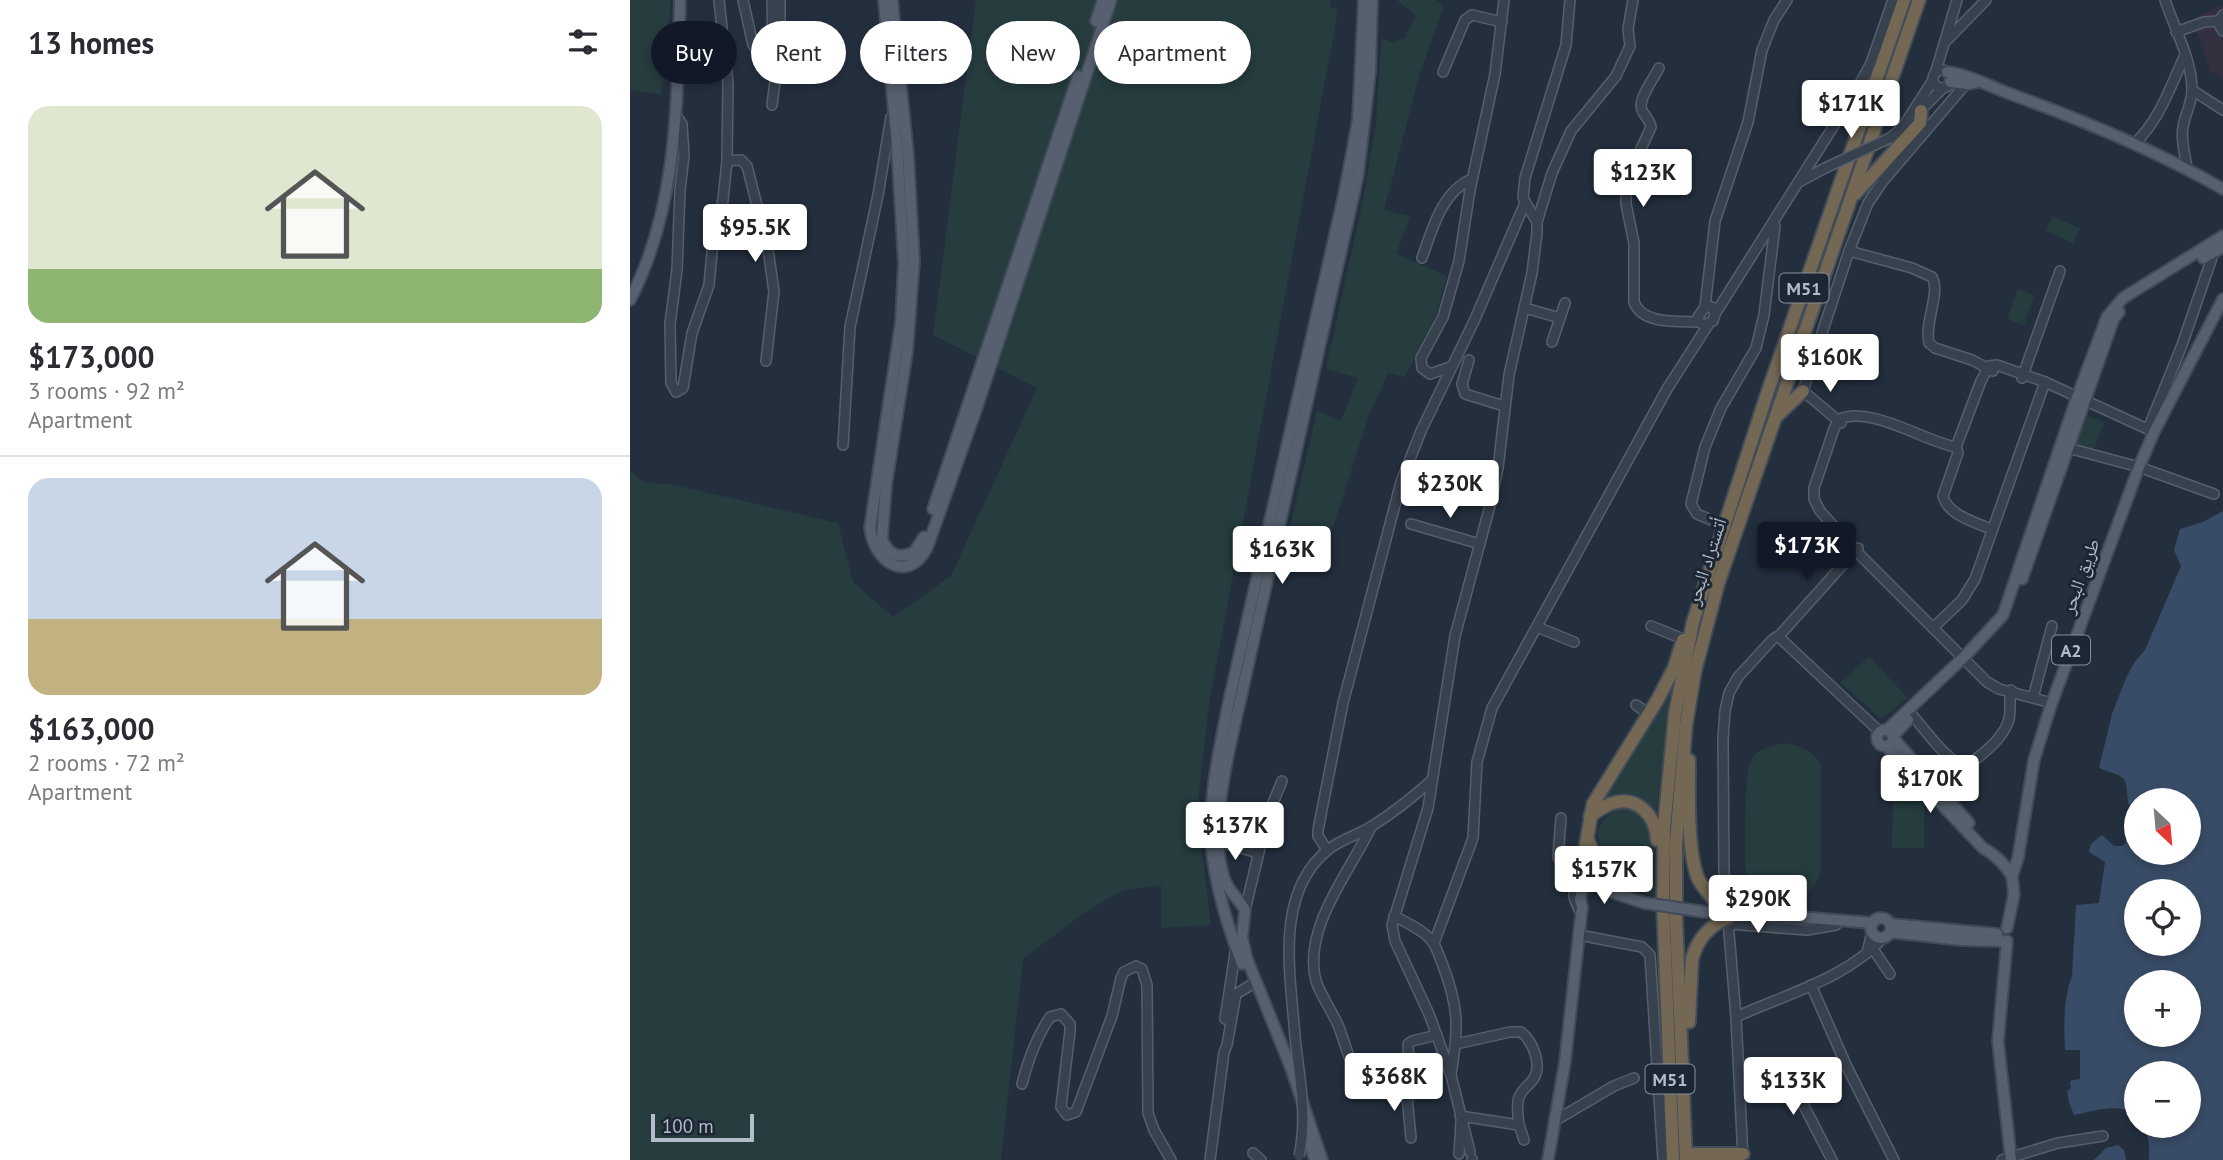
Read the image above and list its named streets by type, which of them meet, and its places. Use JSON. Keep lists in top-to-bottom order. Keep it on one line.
{"streets":{"highway":["M51","أتستراد البحر"],"main road":["طريق البحر","A2"]},"scale_bar":"100 m","north":"bottom right","page":{"heading":"13 homes","chip":["Buy","Rent","Filters","New","Apartment"],"price":["$171K","$123K","$95.5K","$160K","$230K","$173K","$163K","$170K","$137K","$157K","$290K","$368K","$133K"],"list":[{"name":"$173,000","note":"3 rooms · 92 m² · Apartment"},{"name":"$163,000","note":"2 rooms · 72 m² · Apartment"}],"map_buttons":["+","−"],"scale":"100 m"}}
